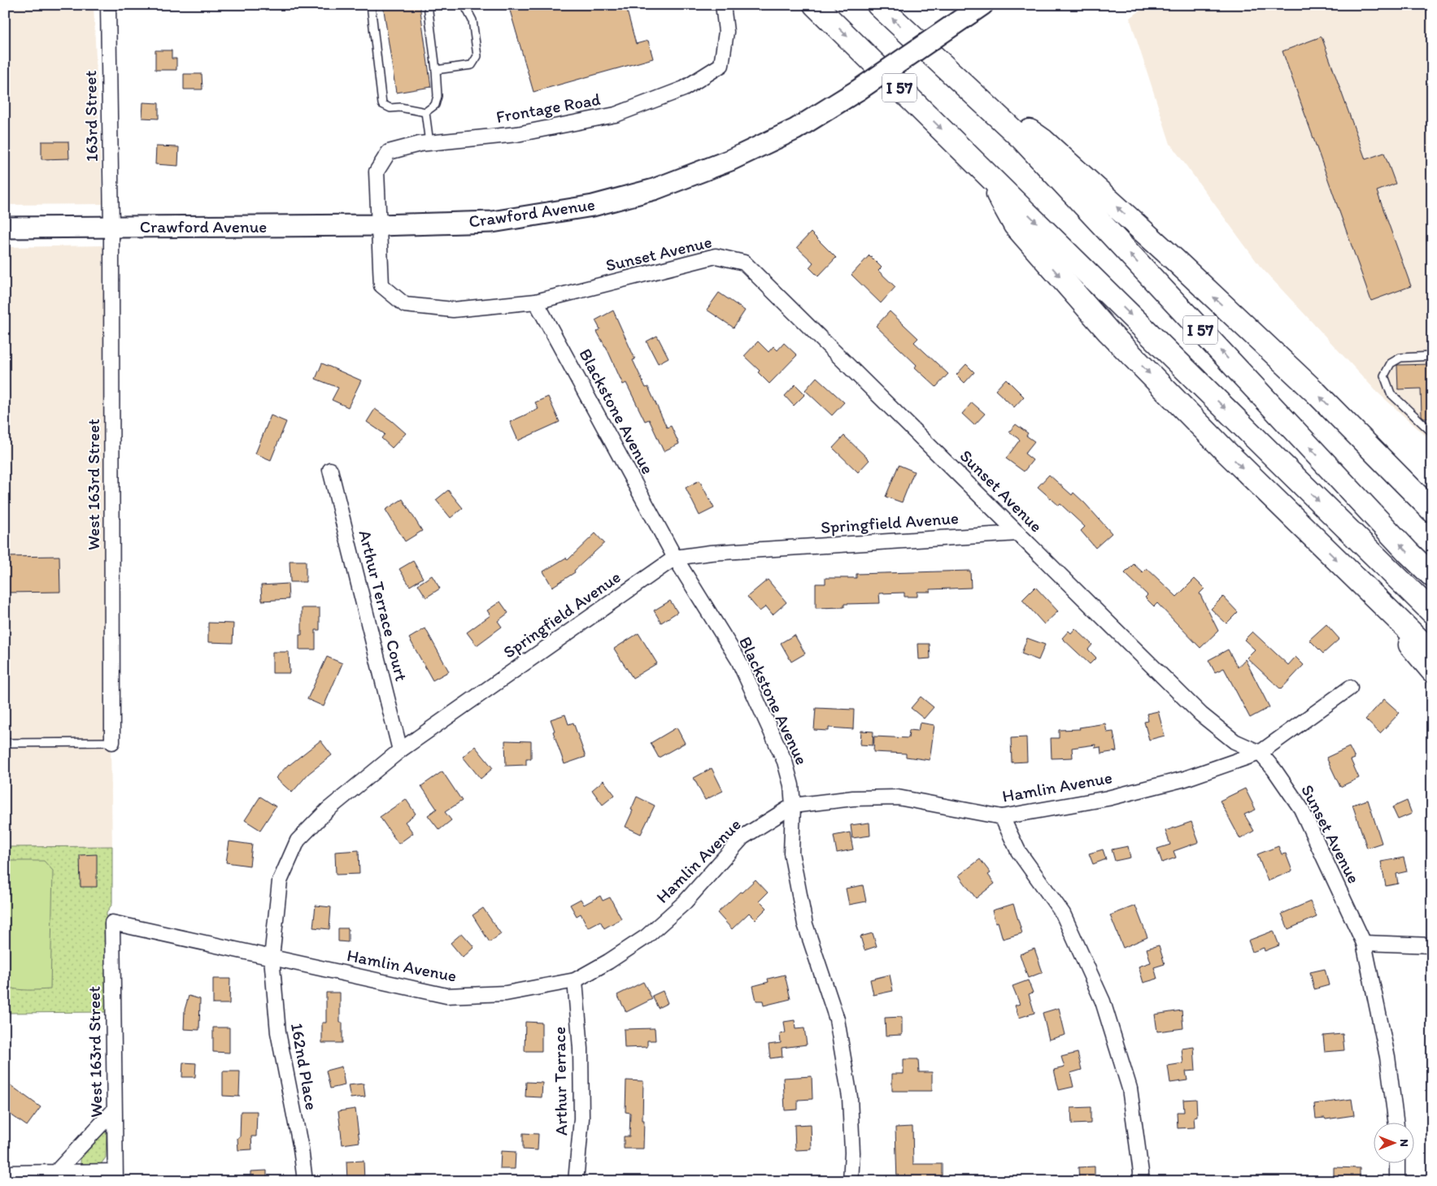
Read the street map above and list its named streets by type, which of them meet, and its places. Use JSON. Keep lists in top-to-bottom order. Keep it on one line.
{"streets":{"highway":["I 57"],"main road":["Crawford Avenue"],"street":["Frontage Road","163rd Street","Sunset Avenue","Blackstone Avenue","West 163rd Street","Springfield Avenue","Arthur Terrace Court","Hamlin Avenue","162nd Place","Arthur Terrace"]},"crossings":[["Frontage Road","Crawford Avenue"],["Frontage Road","Sunset Avenue"],["163rd Street","Crawford Avenue"],["163rd Street","West 163rd Street"],["Crawford Avenue","Sunset Avenue"],["Crawford Avenue","West 163rd Street"],["Sunset Avenue","Blackstone Avenue"],["Sunset Avenue","Springfield Avenue"],["Sunset Avenue","Hamlin Avenue"],["Blackstone Avenue","Springfield Avenue"],["Blackstone Avenue","Hamlin Avenue"],["West 163rd Street","Hamlin Avenue"],["Springfield Avenue","Arthur Terrace Court"],["Springfield Avenue","Hamlin Avenue"],["Springfield Avenue","162nd Place"],["Hamlin Avenue","162nd Place"],["Hamlin Avenue","Arthur Terrace"]],"north":"right"}
